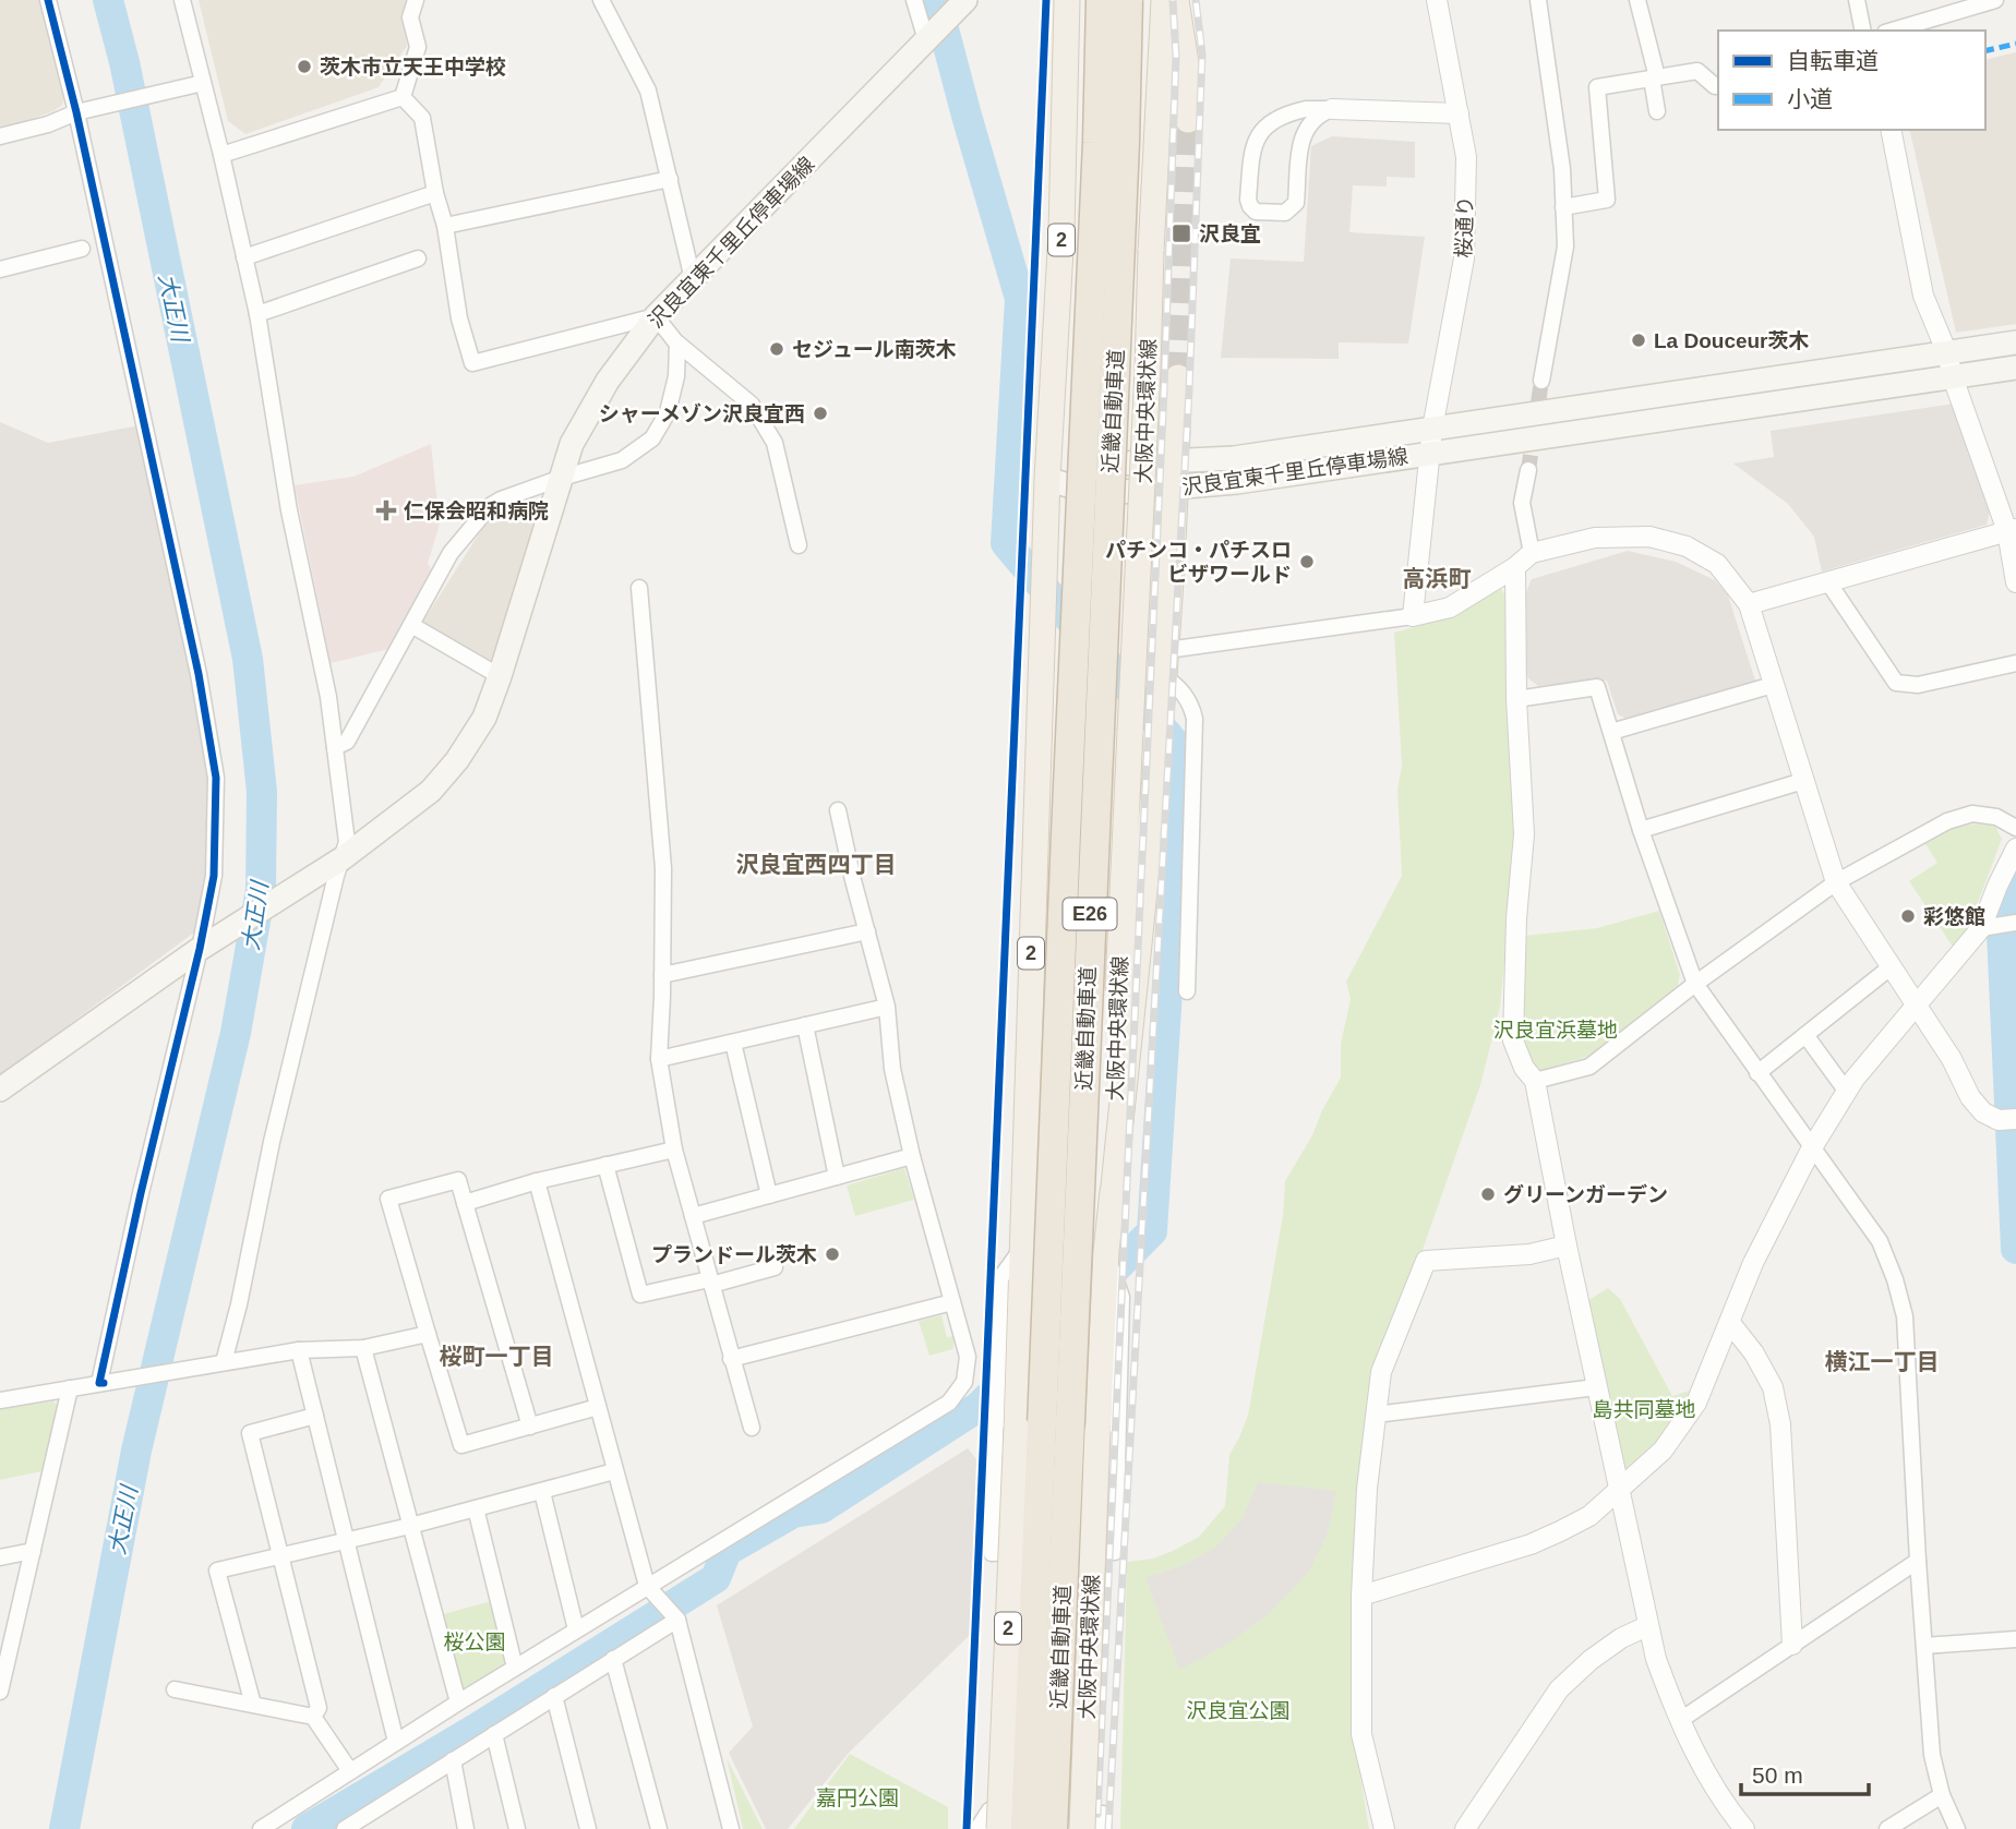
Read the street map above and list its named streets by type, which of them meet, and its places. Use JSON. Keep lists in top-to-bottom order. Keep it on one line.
{"streets":{"highway":["近畿自動車道","E26"],"main road":["2","沢良宜東千里丘停車場線","大阪中央環状線"],"street":["桜通り"]},"crossings":[["桜通り","沢良宜東千里丘停車場線"],["2","沢良宜東千里丘停車場線"]],"districts":["高浜町","沢良宜西四丁目","桜町一丁目","横江一丁目"],"water":["大正川"],"parks":["沢良宜浜墓地","島共同墓地","桜公園","沢良宜公園","嘉円公園"],"places":{"other":["茨木市立天王中学校","La Douceur茨木","セジュール南茨木","シャーメゾン沢良宜西","パチンコ・パチスロ ビザワールド","彩悠館","グリーンガーデン","プランドール茨木"],"transit":["沢良宜"],"health":["仁保会昭和病院"]},"legend":["自転車道","小道"],"scale_bar":"50 m"}
